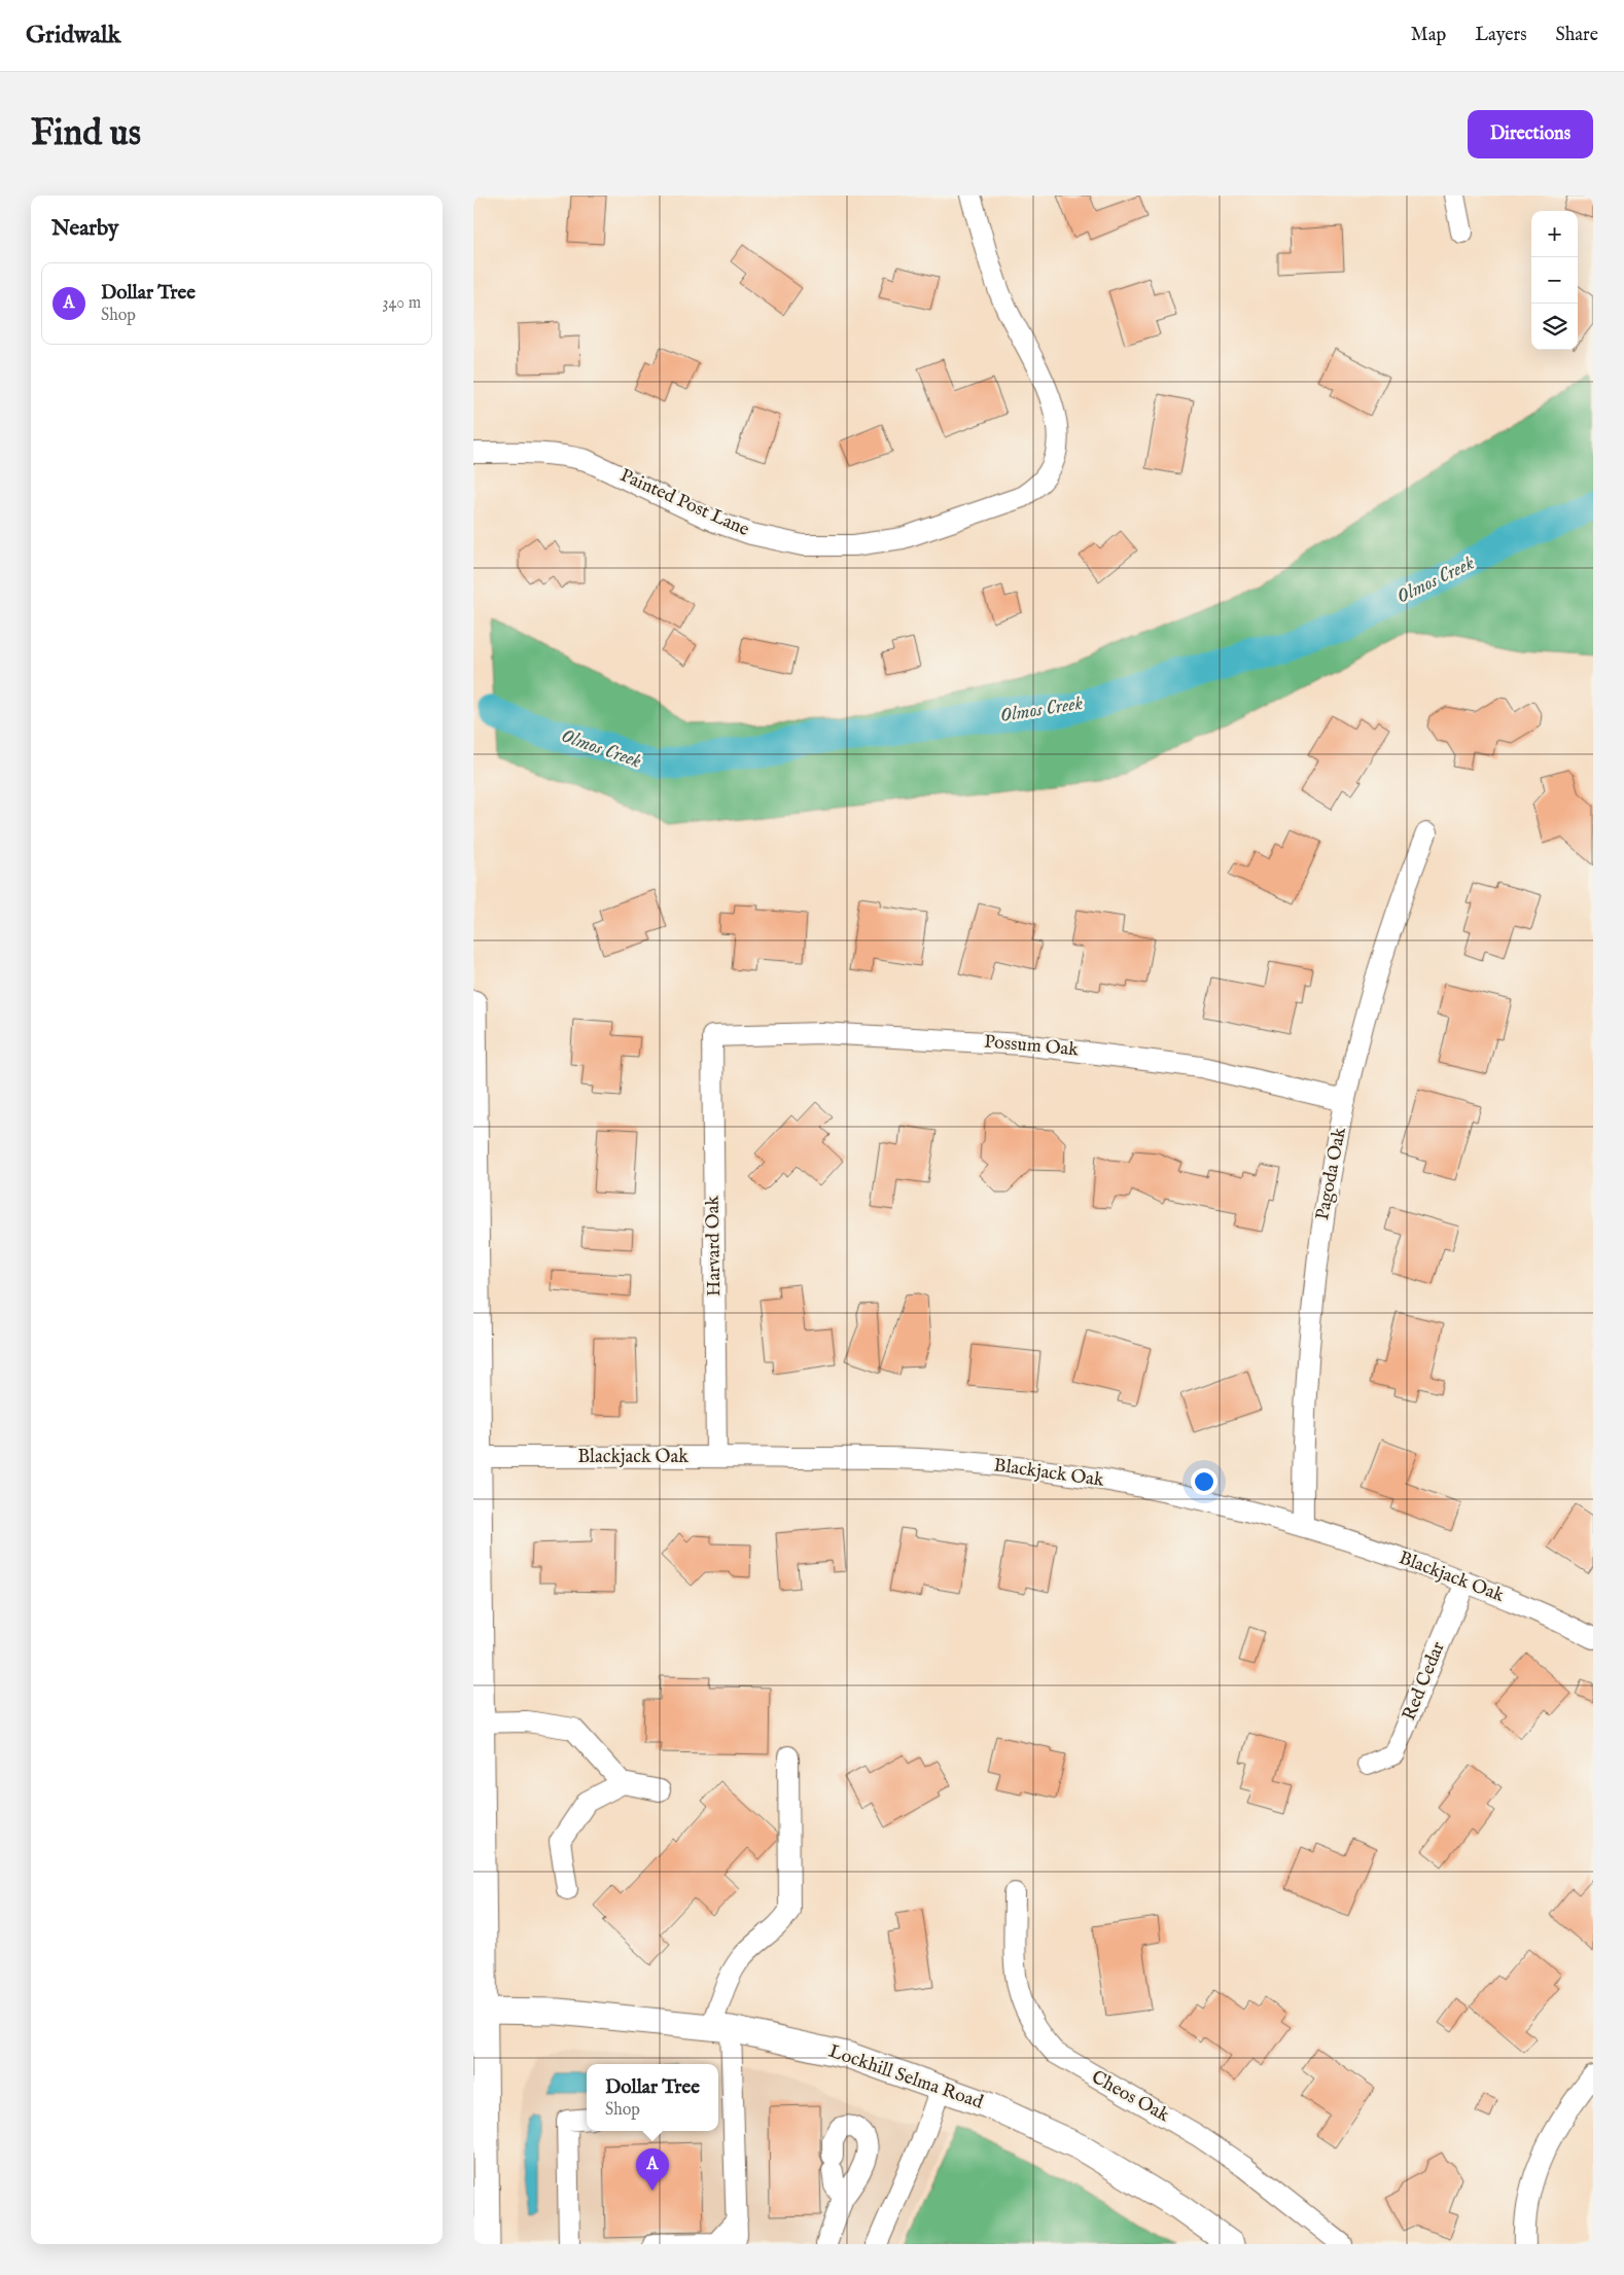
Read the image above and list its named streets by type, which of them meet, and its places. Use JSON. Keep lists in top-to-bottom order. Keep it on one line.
{"streets":{"main road":["Lockhill Selma Road"],"street":["Painted Post Lane","Possum Oak","Pagoda Oak","Harvard Oak","Blackjack Oak","Red Cedar","Cheos Oak"]},"crossings":[["Possum Oak","Pagoda Oak"],["Possum Oak","Harvard Oak"],["Pagoda Oak","Blackjack Oak"],["Harvard Oak","Blackjack Oak"],["Blackjack Oak","Red Cedar"]],"water":["Olmos Creek"],"page":{"header":"Gridwalk","nav":["Map","Layers","Share"],"buttons":"Directions","title":"Find us","heading":"Nearby","map_buttons":["+","−"],"list":[{"mark":"A","name":"Dollar Tree","note":"Shop","value":"340 m"}],"popup":["Dollar Tree","Shop"],"pins":"A"}}
